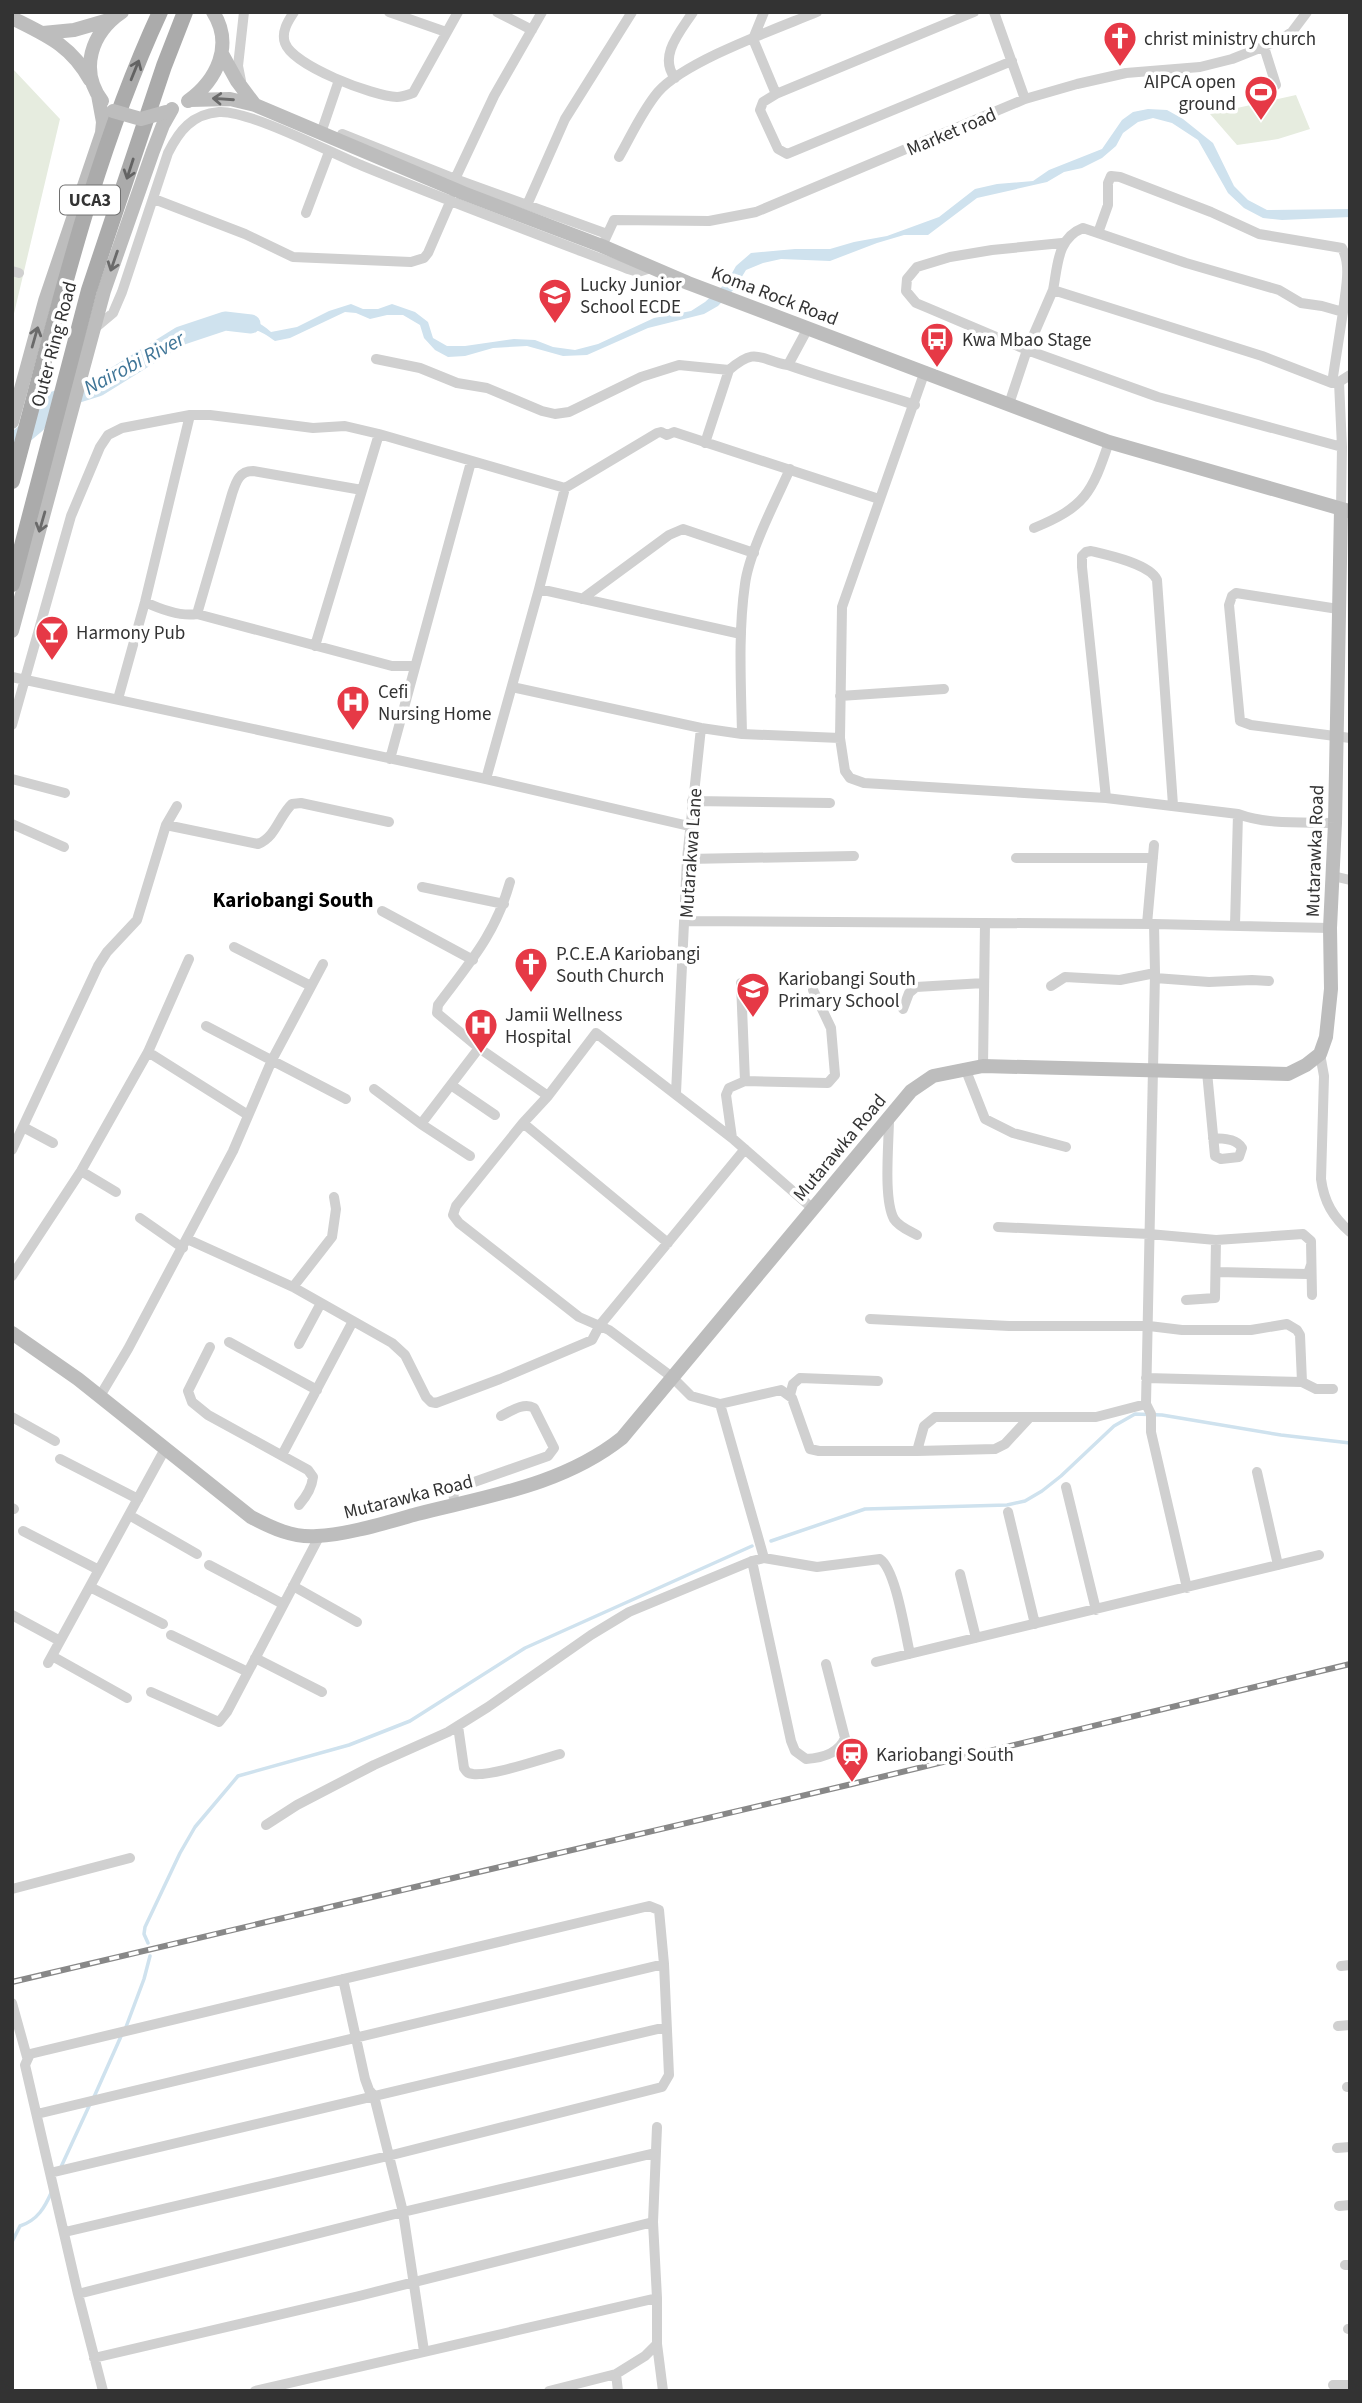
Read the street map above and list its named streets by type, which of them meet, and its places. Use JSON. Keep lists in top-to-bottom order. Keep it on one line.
{"streets":{"main road":["UCA3","Koma Rock Road","Outer Ring Road","Mutarawka Road"],"street":["Market road","Mutarakwa Lane"]},"crossings":[["Market road","Koma Rock Road"],["UCA3","Outer Ring Road"],["Koma Rock Road","Mutarawka Road"]],"districts":["Kariobangi South"],"water":["Nairobi River"],"places":{"church":["christ ministry church","P.C.E.A Kariobangi South Church"],"sports":["AIPCA open ground"],"school or university":["Lucky Junior School ECDE","Kariobangi South Primary School"],"bus stop":["Kwa Mbao Stage"],"bar":["Harmony Pub"],"hospital":["Cefi Nursing Home","Jamii Wellness Hospital"],"station":["Kariobangi South"]}}
